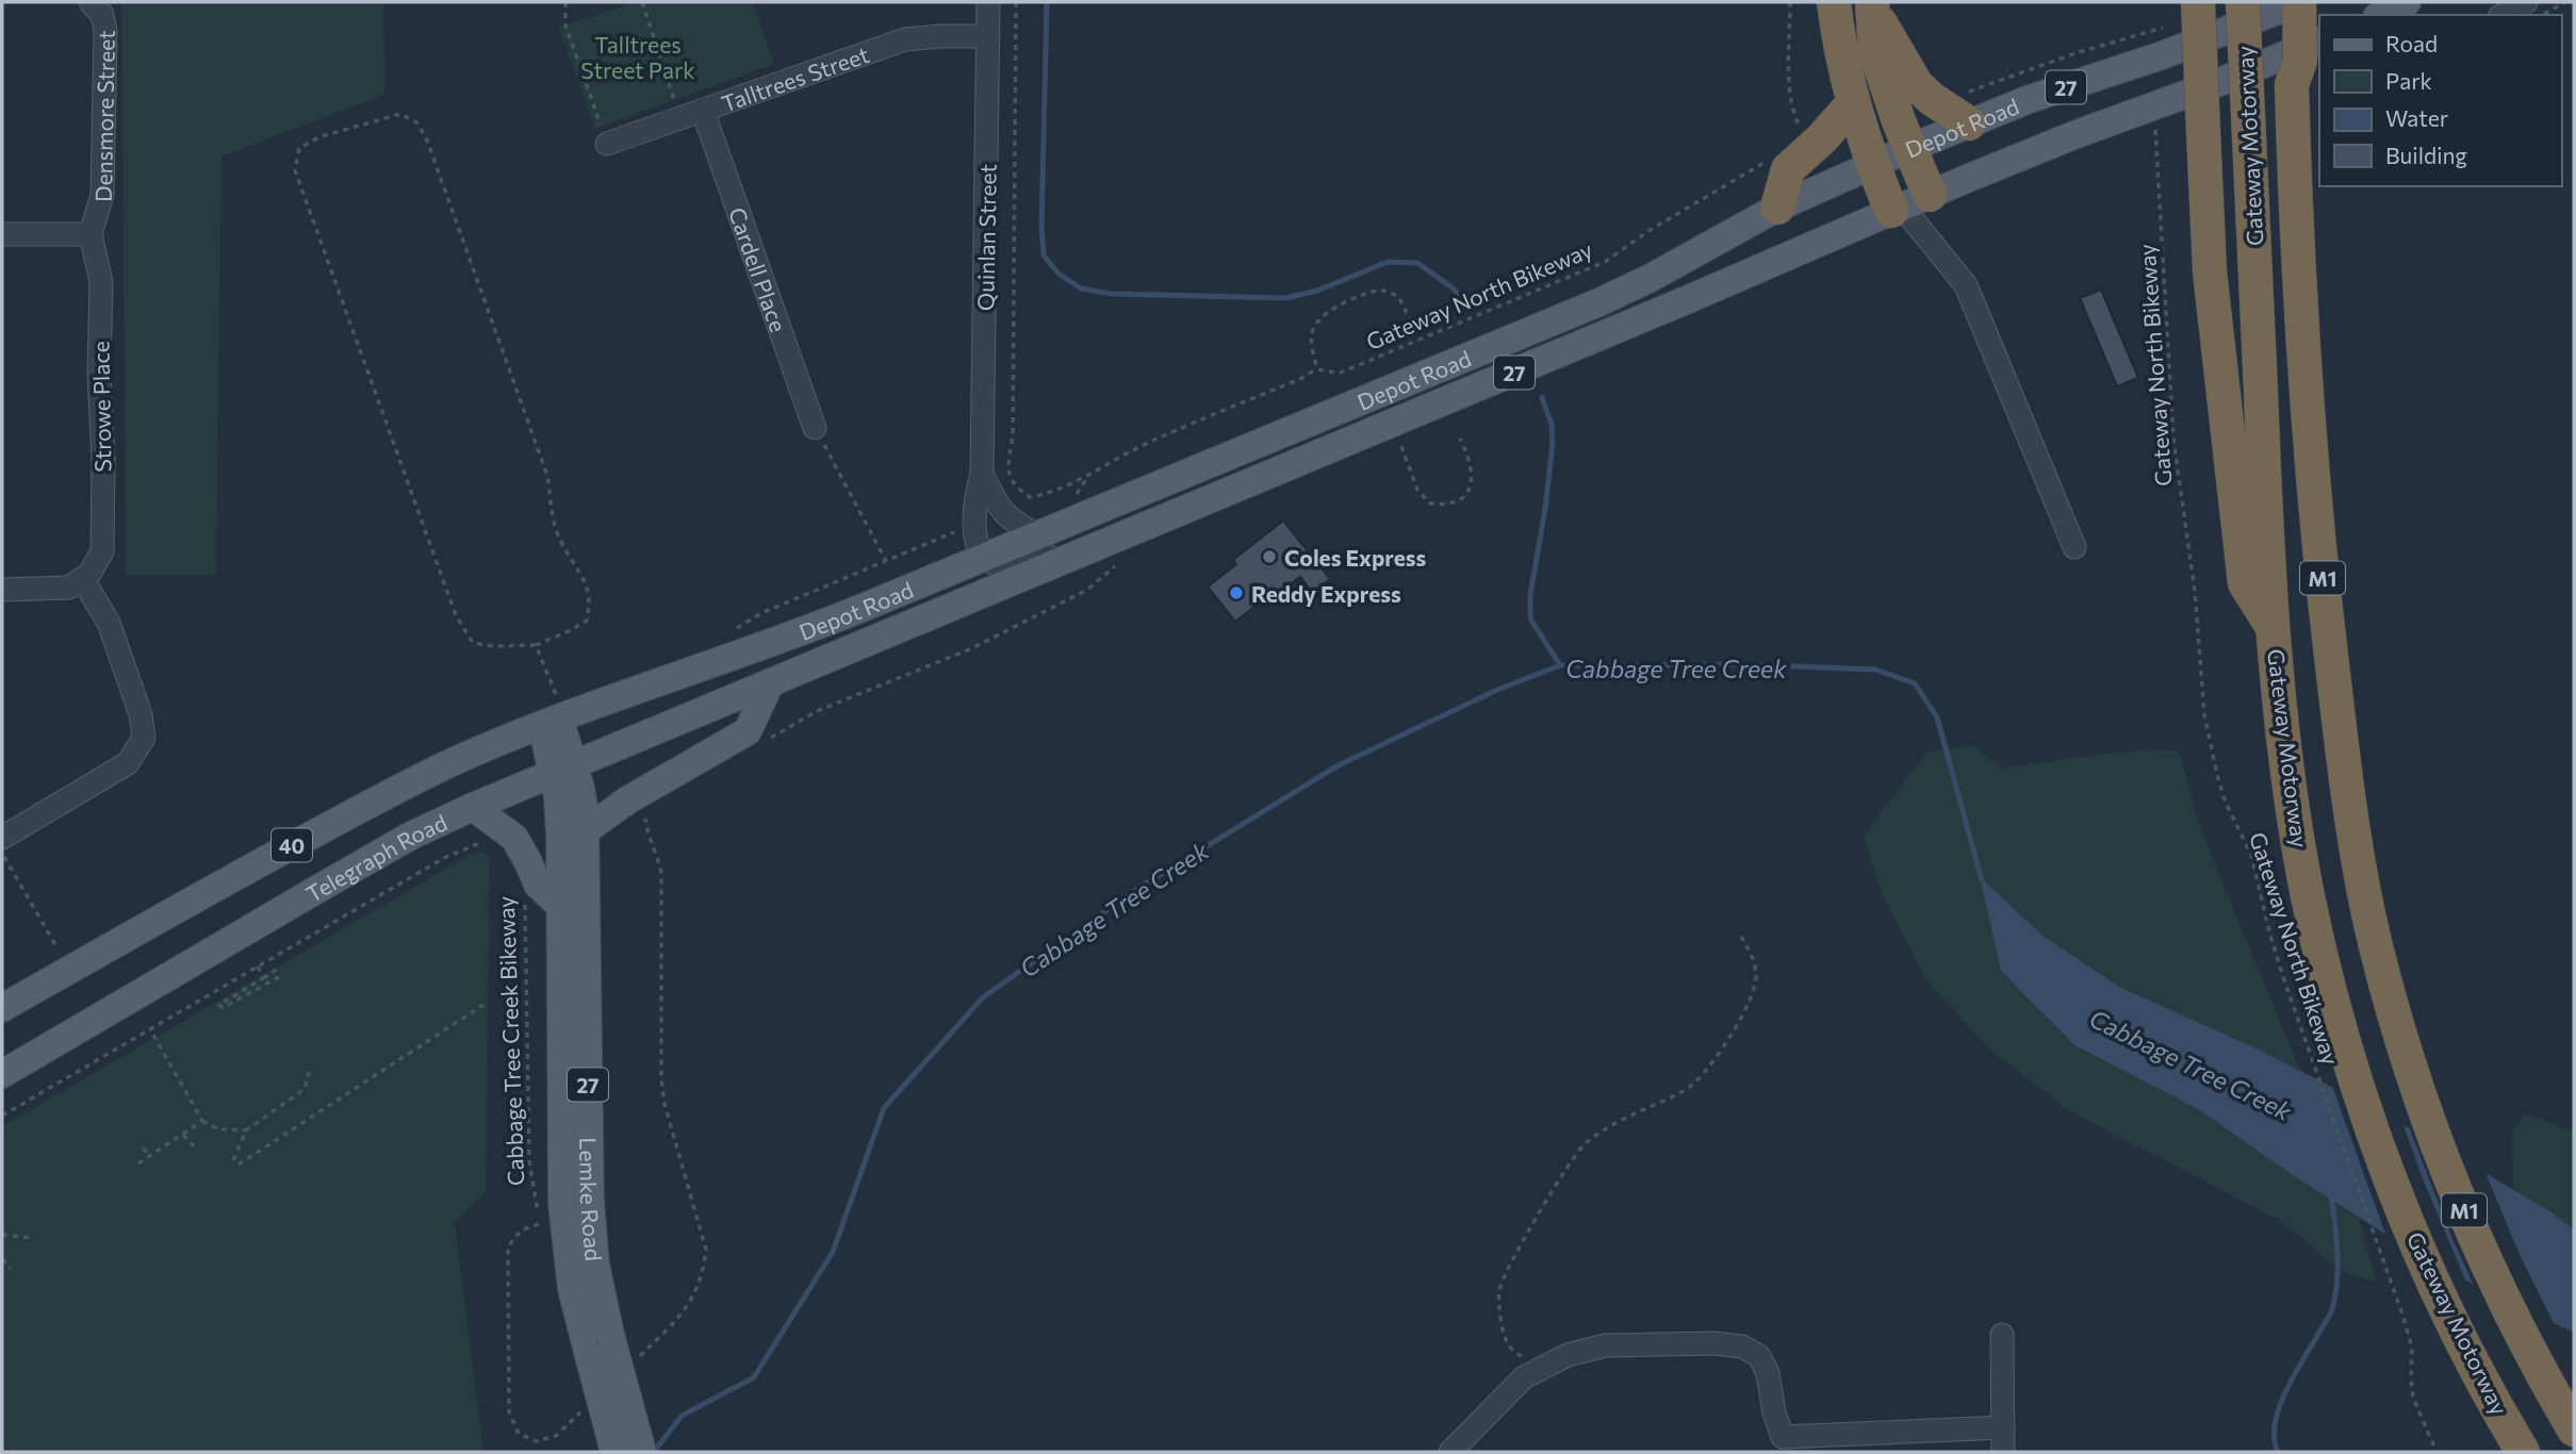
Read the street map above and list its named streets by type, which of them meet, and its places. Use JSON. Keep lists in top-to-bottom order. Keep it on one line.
{"streets":{"highway":["Gateway Motorway","M1"],"main road":["27","Depot Road","40","Telegraph Road","Lemke Road"],"street":["Talltrees Street","Densmore Street","Quinlan Street","Cardell Place","Strowe Place"],"path":["Gateway North Bikeway","Cabbage Tree Creek Bikeway"]},"crossings":[["Talltrees Street","Quinlan Street"],["Talltrees Street","Cardell Place"],["Densmore Street","Strowe Place"],["Depot Road","Quinlan Street"],["Depot Road","40"],["Depot Road","Telegraph Road"],["Depot Road","Lemke Road"],["40","Lemke Road"],["Telegraph Road","Lemke Road"]],"water":["Cabbage Tree Creek"],"parks":["Talltrees Street Park"],"places":["Coles Express","Reddy Express"],"legend":["Road","Park","Water","Building"]}
